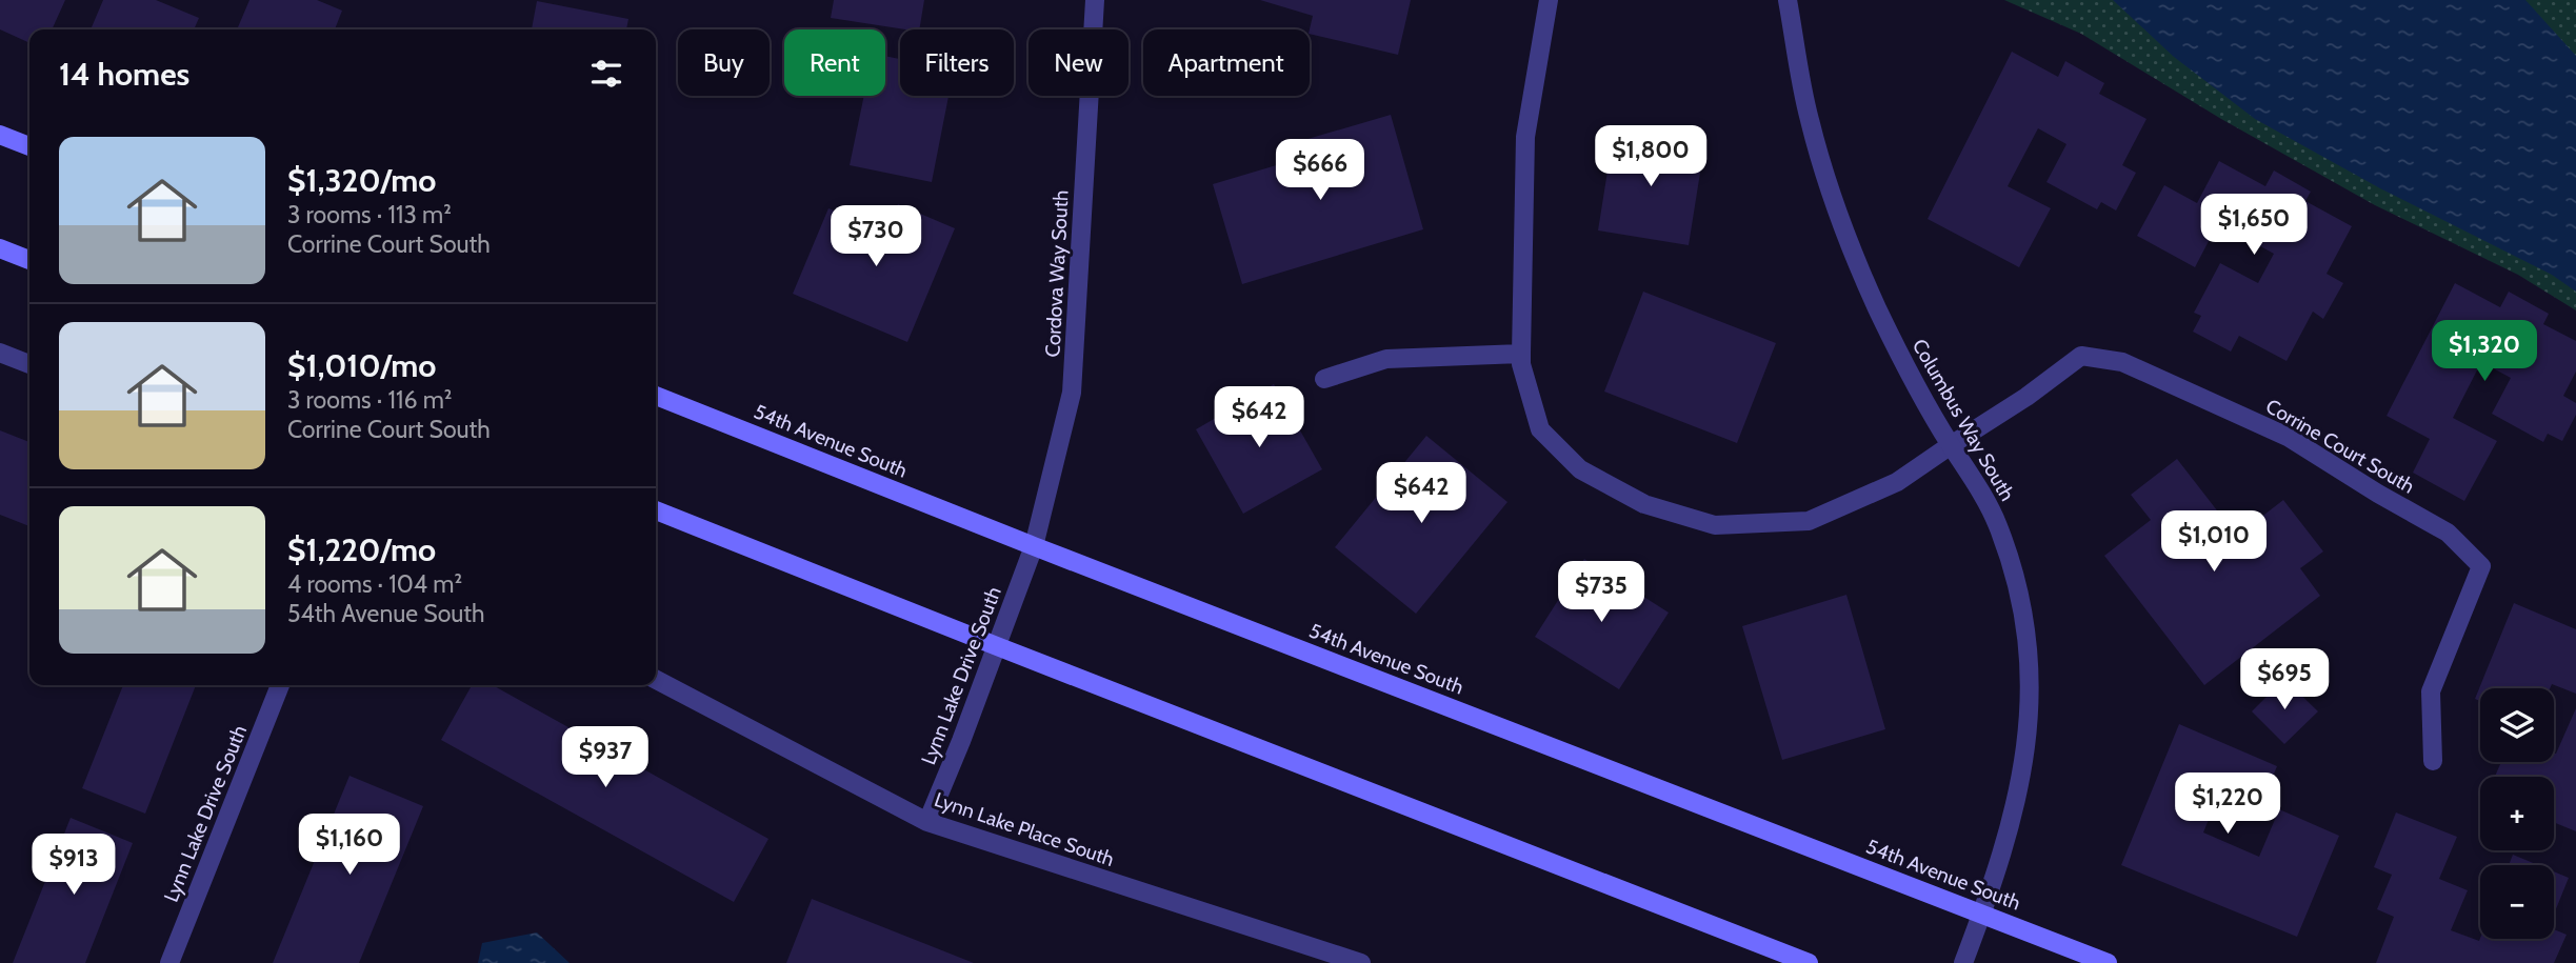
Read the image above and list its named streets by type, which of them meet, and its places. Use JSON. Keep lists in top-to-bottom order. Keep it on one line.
{"streets":{"main road":["54th Avenue South"],"street":["Cordova Way South","Columbus Way South","Corrine Court South","Lynn Lake Drive South","Lynn Lake Place South"]},"crossings":[["Cordova Way South","54th Avenue South"],["Cordova Way South","Lynn Lake Drive South"],["Columbus Way South","54th Avenue South"],["Columbus Way South","Corrine Court South"],["54th Avenue South","Lynn Lake Drive South"],["Lynn Lake Drive South","Lynn Lake Place South"]],"page":{"chip":["Buy","Rent","Filters","New","Apartment"],"heading":"14 homes","list":[{"name":"$1,320/mo","note":"3 rooms · 113 m² · Corrine Court South"},{"name":"$1,010/mo","note":"3 rooms · 116 m² · Corrine Court South"},{"name":"$1,220/mo","note":"4 rooms · 104 m² · 54th Avenue South"}],"price":["$1,800","$666","$1,650","$730","$1,320","$642","$642","$1,010","$735","$695","$937","$1,220","$1,160","$913"],"map_buttons":["+","−"]}}
